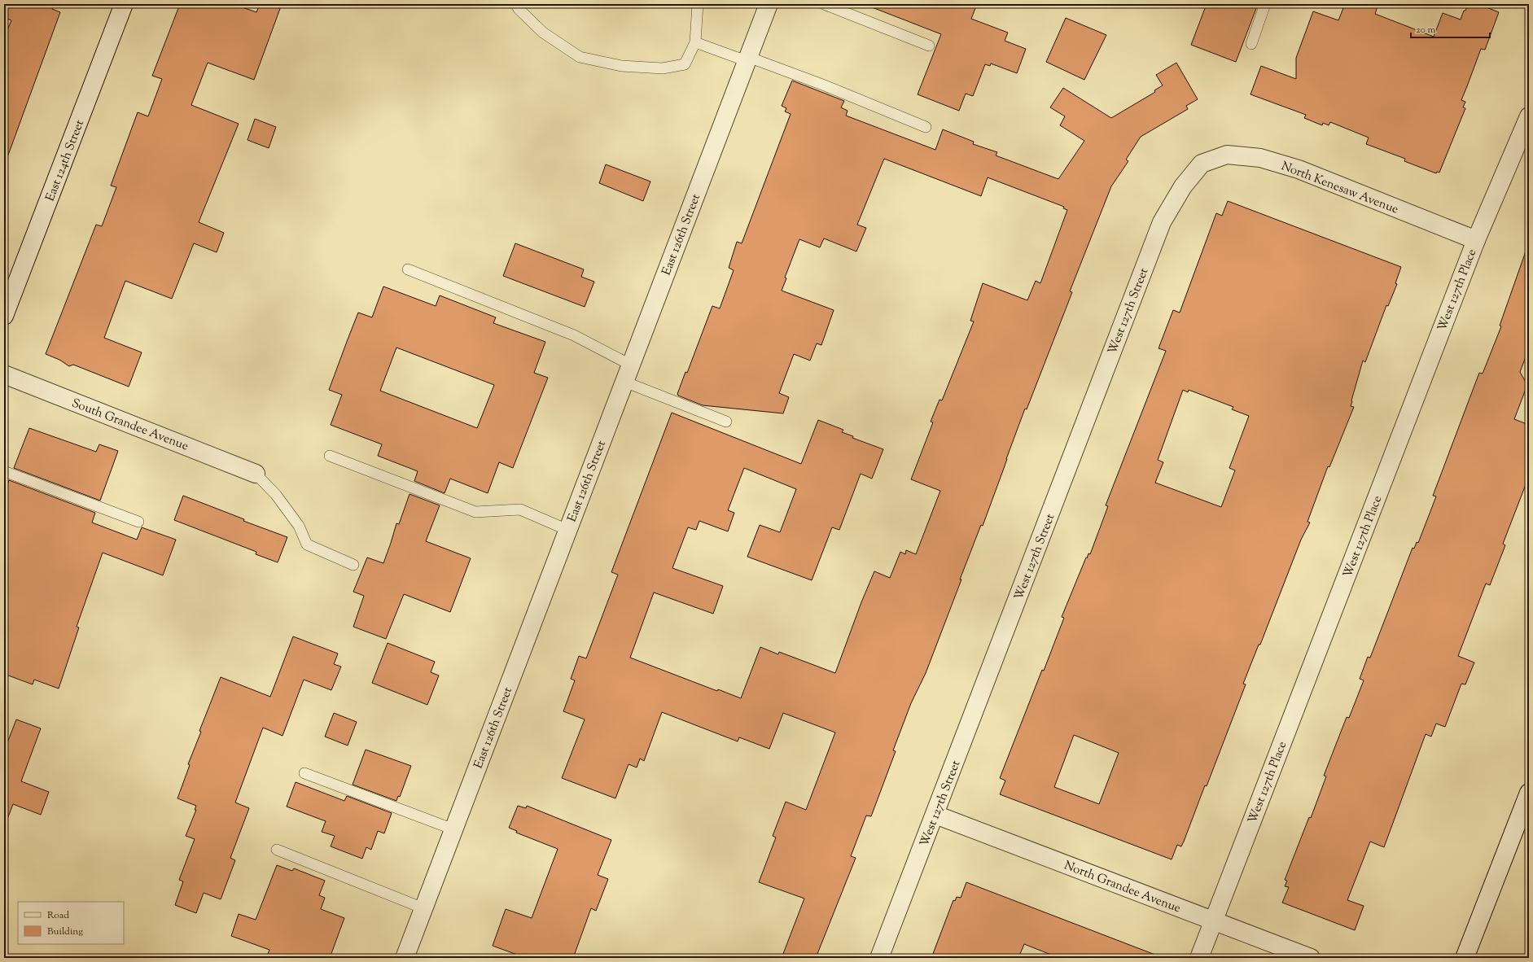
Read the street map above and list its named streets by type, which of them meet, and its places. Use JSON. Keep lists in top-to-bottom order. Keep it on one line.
{"streets":{"street":["East 124th Street","North Kenesaw Avenue","East 126th Street","West 127th Place","West 127th Street","South Grandee Avenue","North Grandee Avenue"]},"crossings":[["North Kenesaw Avenue","West 127th Place"],["North Kenesaw Avenue","West 127th Street"],["West 127th Place","North Grandee Avenue"],["West 127th Street","North Grandee Avenue"]],"legend":["Road","Building"],"scale_bar":"20 m"}
